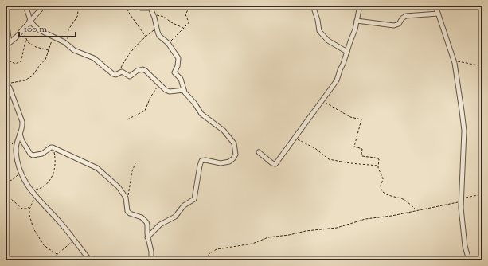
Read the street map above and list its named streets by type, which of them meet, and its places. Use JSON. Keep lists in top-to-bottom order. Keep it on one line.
{"scale_bar":"100 m"}
